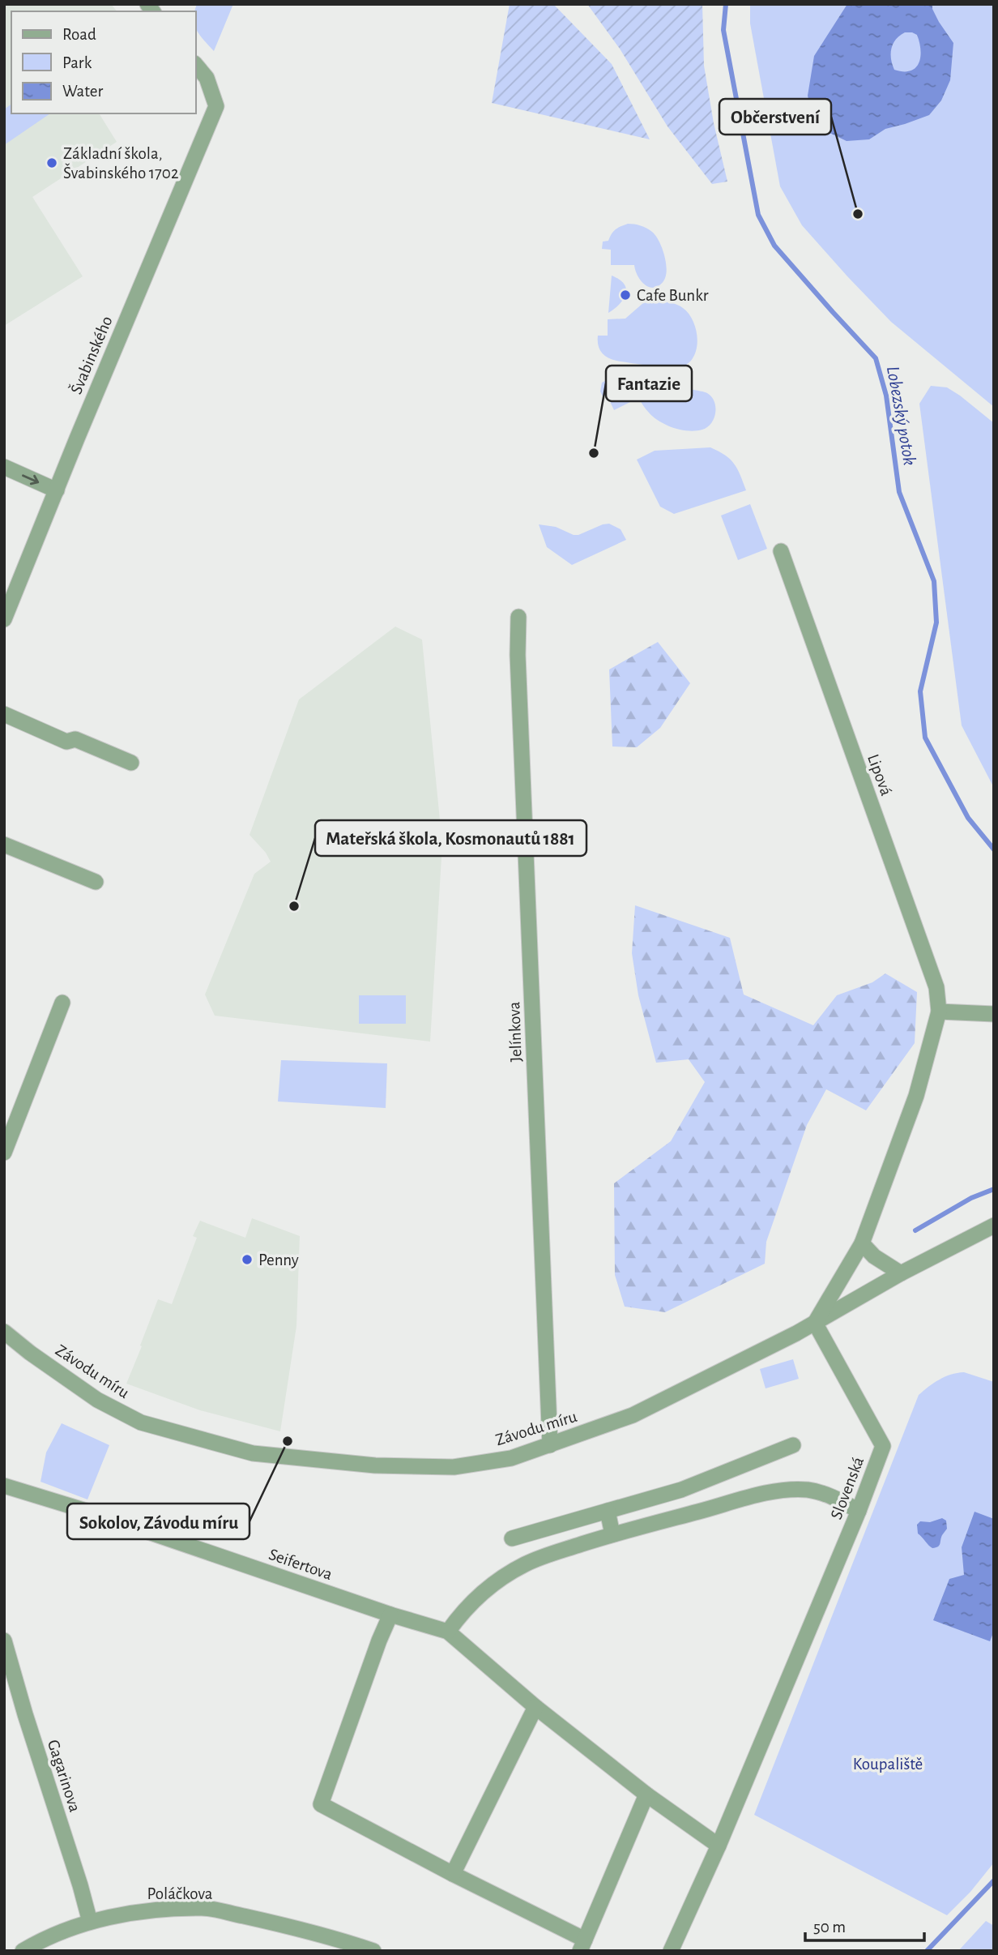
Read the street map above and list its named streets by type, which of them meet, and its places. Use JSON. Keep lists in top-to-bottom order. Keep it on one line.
{"streets":{"street":["Švabinského","Lipová","Jelínkova","Závodu míru","Slovenská","Seifertova","Gagarinova","Poláčkova"]},"crossings":[["Jelínkova","Závodu míru"],["Závodu míru","Slovenská"],["Slovenská","Seifertova"],["Gagarinova","Poláčkova"]],"water":["Lobezský potok"],"parks":["Koupaliště"],"places":["Základní škola, Švabinského 1702","Občerstvení","Cafe Bunkr","Fantazie","Mateřská škola, Kosmonautů 1881","Penny","Sokolov, Závodu míru"],"legend":["Road","Park","Water"],"scale_bar":"50 m"}
